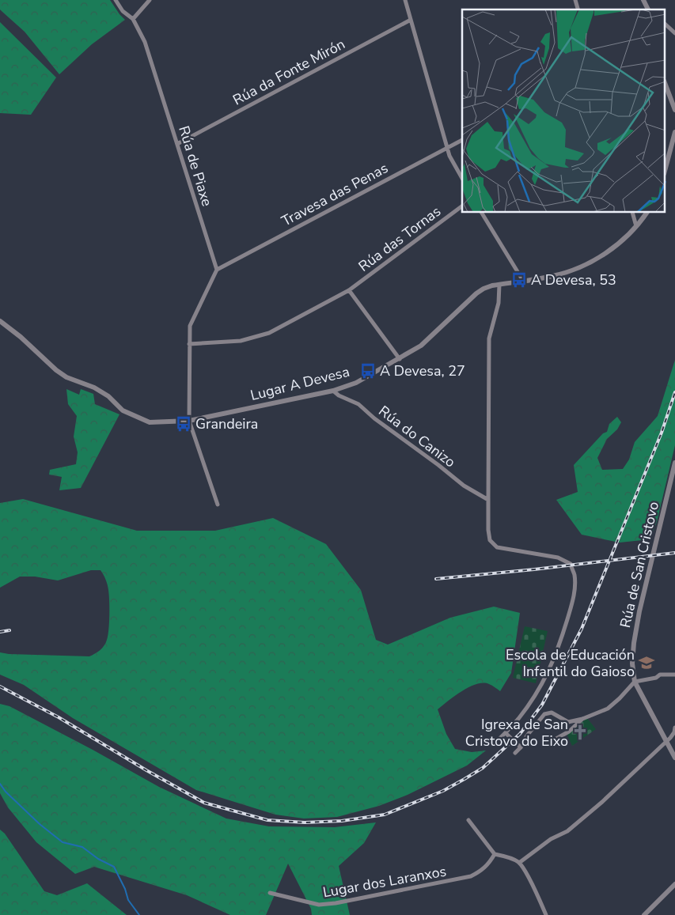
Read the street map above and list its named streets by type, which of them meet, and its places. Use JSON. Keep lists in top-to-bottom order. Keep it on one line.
{"streets":{"street":["Rúa da Fonte Mirón","Rúa de Piaxe","Travesa das Penas","Rúa das Tornas","Lugar A Devesa","Rúa do Canizo","Rúa de San Cristovo","Lugar dos Laranxos"]},"crossings":[["Rúa da Fonte Mirón","Rúa de Piaxe"],["Rúa de Piaxe","Travesa das Penas"],["Lugar A Devesa","Rúa do Canizo"]],"places":{"bus stop":["A Devesa, 53","A Devesa, 27","Grandeira"],"school or university":["Escola de Educación Infantil do Gaioso"],"church":["Igrexa de San Cristovo do Eixo"]}}
